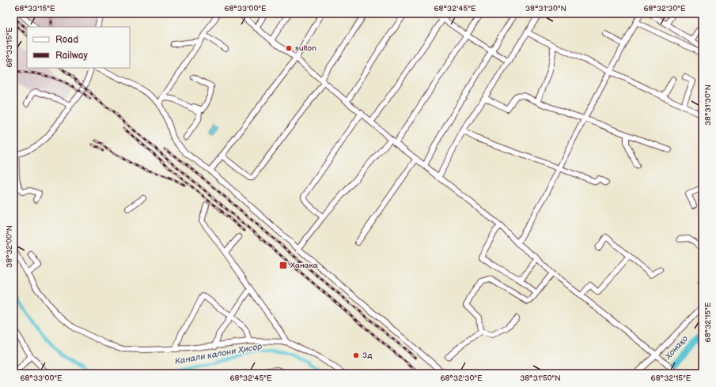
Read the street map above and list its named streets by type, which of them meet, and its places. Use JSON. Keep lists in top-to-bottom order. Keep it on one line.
{"water":["Хонақо","Канали калони Ҳисор"],"places":{"other":["sulton","3д"],"transit":["Ханака"]},"legend":["Road","Railway"],"coordinates":["68°33'15\"E","68°33'00\"E","68°32'45\"E","38°31'30\"N","68°32'30\"E","38°32'00\"N","68°32'15\"E","38°31'50\"N"]}
